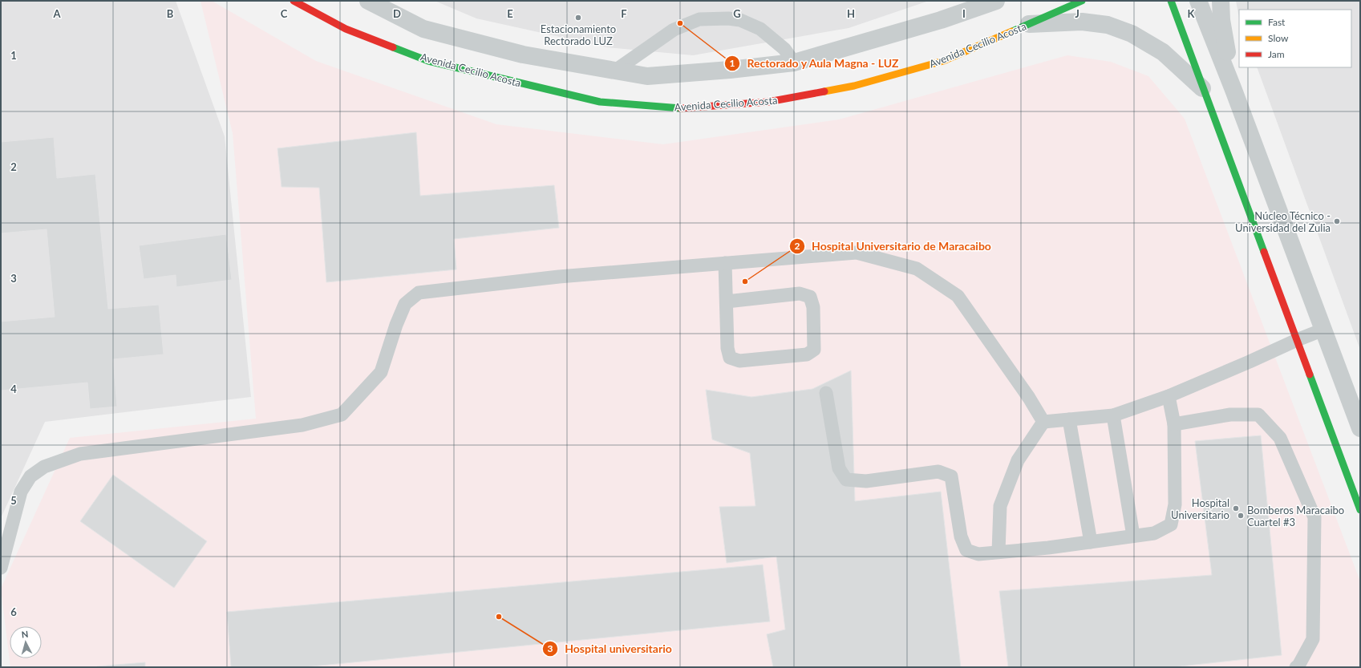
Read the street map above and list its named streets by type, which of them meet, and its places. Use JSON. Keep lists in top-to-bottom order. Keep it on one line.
{"streets":{"street":["Avenida Cecilio Acosta"]},"places":["Estacionamiento Rectorado LUZ","Rectorado y Aula Magna - LUZ","Núcleo Técnico - Universidad del Zulia","Hospital Universitario de Maracaibo","Hospital Universitario","Bomberos Maracaibo Cuartel #3","Hospital universitario"],"legend":["Fast","Slow","Jam"],"north":"top","grid":{"columns":["A","B","C","D","E","F","G","H","I","J","K"],"rows":["1","2","3","4","5","6"]}}
